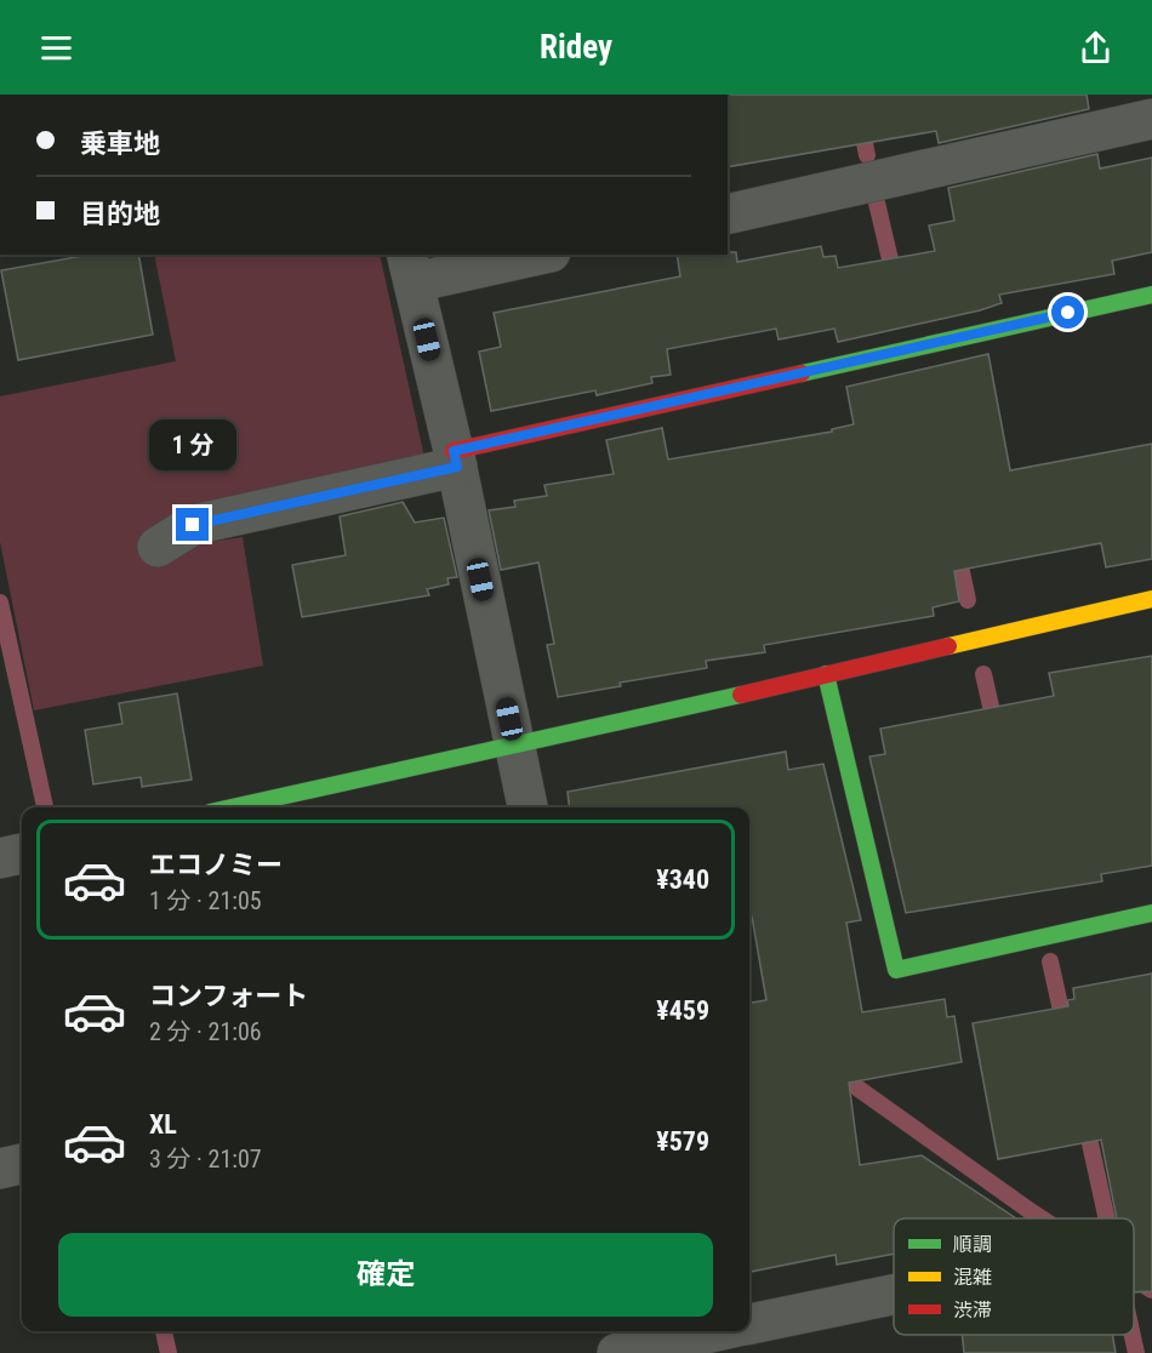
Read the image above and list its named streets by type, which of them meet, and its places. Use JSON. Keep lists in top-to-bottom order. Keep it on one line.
{"legend":["順調","混雑","渋滞"],"page":{"header":"Ridey","banner":["乗車地","目的地"],"bubble":"1 分","list":[{"name":"エコノミー","note":"1 分 · 21:05","value":"¥340"},{"name":"コンフォート","note":"2 分 · 21:06","value":"¥459"},{"name":"XL","note":"3 分 · 21:07","value":"¥579"}],"buttons":"確定"}}
